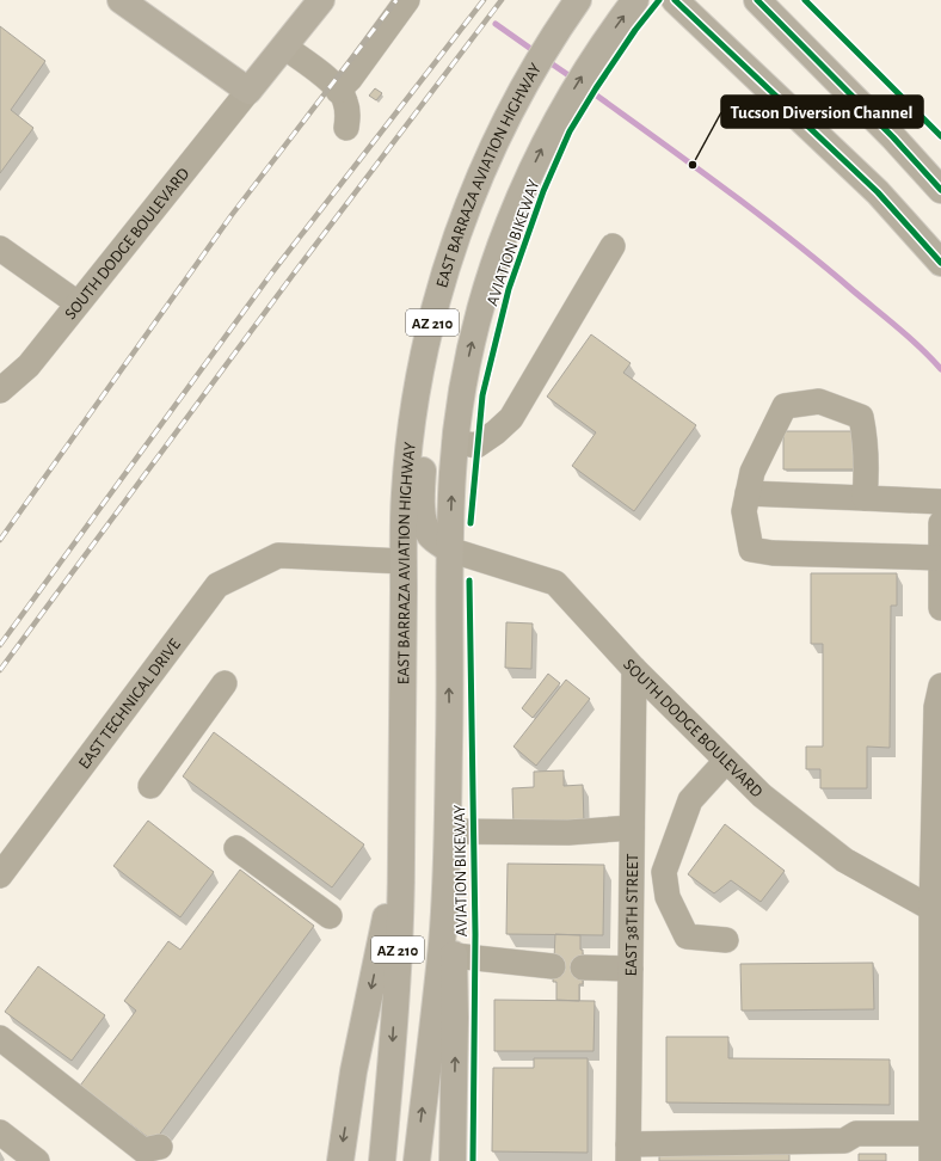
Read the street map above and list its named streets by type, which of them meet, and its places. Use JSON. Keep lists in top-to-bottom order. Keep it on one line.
{"streets":{"main road":["EAST BARRAZA AVIATION HIGHWAY","AZ 210"],"street":["SOUTH DODGE BOULEVARD","EAST TECHNICAL DRIVE","EAST 38TH STREET"],"cycle path":["AVIATION BIKEWAY"]},"crossings":[["EAST BARRAZA AVIATION HIGHWAY","EAST TECHNICAL DRIVE"],["SOUTH DODGE BOULEVARD","AZ 210"],["SOUTH DODGE BOULEVARD","EAST 38TH STREET"]],"places":["Tucson Diversion Channel"]}
